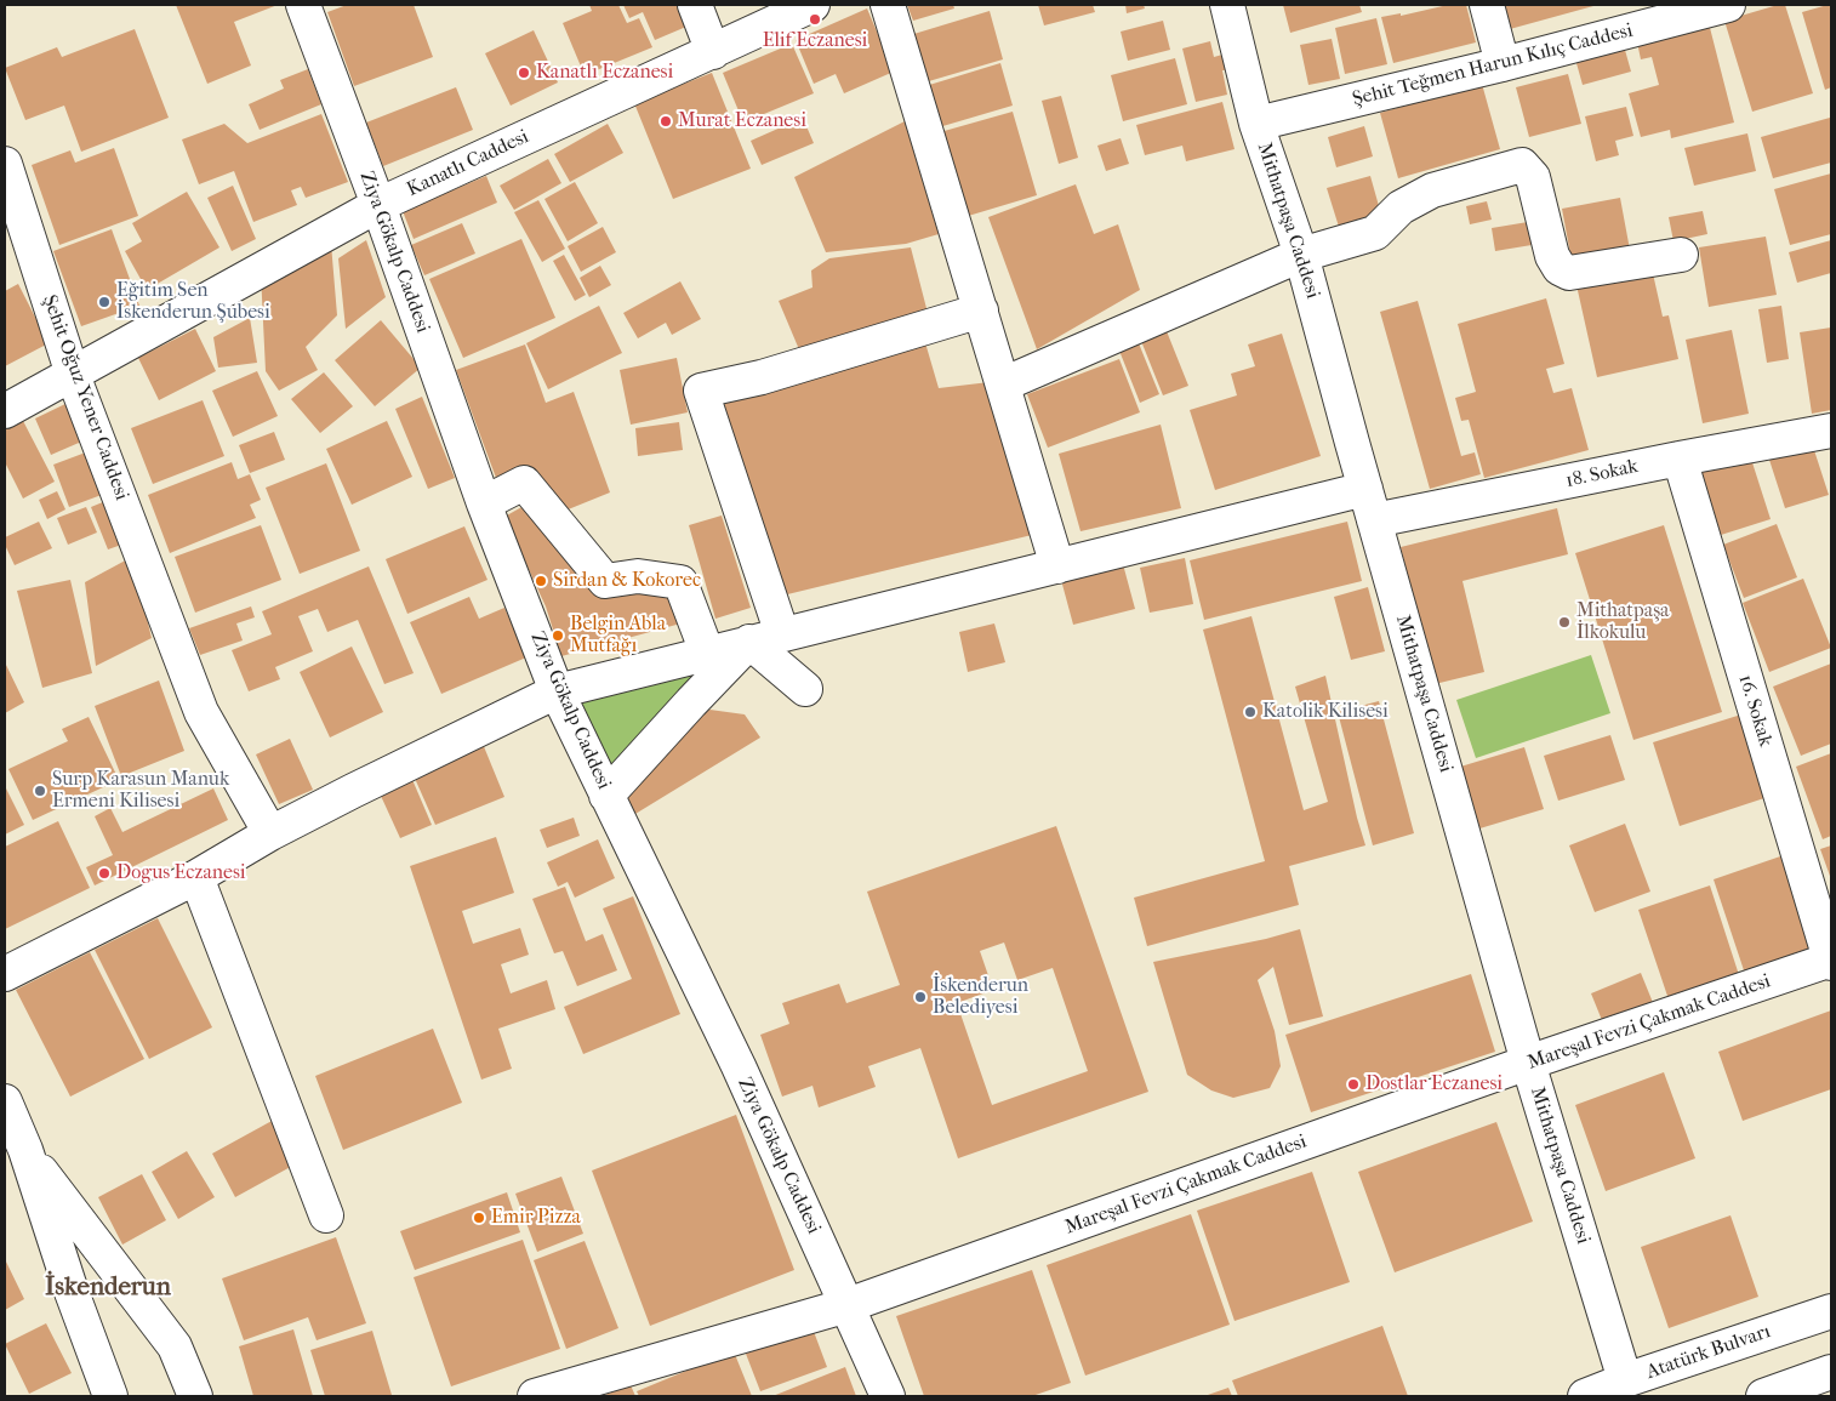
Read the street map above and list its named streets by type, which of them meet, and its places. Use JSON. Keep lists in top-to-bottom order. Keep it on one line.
{"streets":{"street":["Şehit Teğmen Harun Kılıç Caddesi","Kanatlı Caddesi","Mithatpaşa Caddesi","Ziya Gökalp Caddesi","Şehit Oğuz Yener Caddesi","18. Sokak","16. Sokak","Mareşal Fevzi Çakmak Caddesi","Atatürk Bulvarı"]},"crossings":[["Şehit Teğmen Harun Kılıç Caddesi","Mithatpaşa Caddesi"],["Kanatlı Caddesi","Ziya Gökalp Caddesi"],["Kanatlı Caddesi","Şehit Oğuz Yener Caddesi"],["Mithatpaşa Caddesi","18. Sokak"],["Mithatpaşa Caddesi","Mareşal Fevzi Çakmak Caddesi"],["Mithatpaşa Caddesi","Atatürk Bulvarı"],["Ziya Gökalp Caddesi","Mareşal Fevzi Çakmak Caddesi"],["18. Sokak","16. Sokak"],["16. Sokak","Mareşal Fevzi Çakmak Caddesi"]],"districts":["İskenderun"],"places":["Elif Eczanesi","Kanatlı Eczanesi","Murat Eczanesi","Eğitim Sen İskenderun Şubesi","Sirdan & Kokorec","Mithatpaşa İlkokulu","Belgin Abla Mutfağı","Katolik Kilisesi","Surp Karasun Manuk Ermeni Kilisesi","Dogus Eczanesi","İskenderun Belediyesi","Dostlar Eczanesi","Emir Pizza"]}
